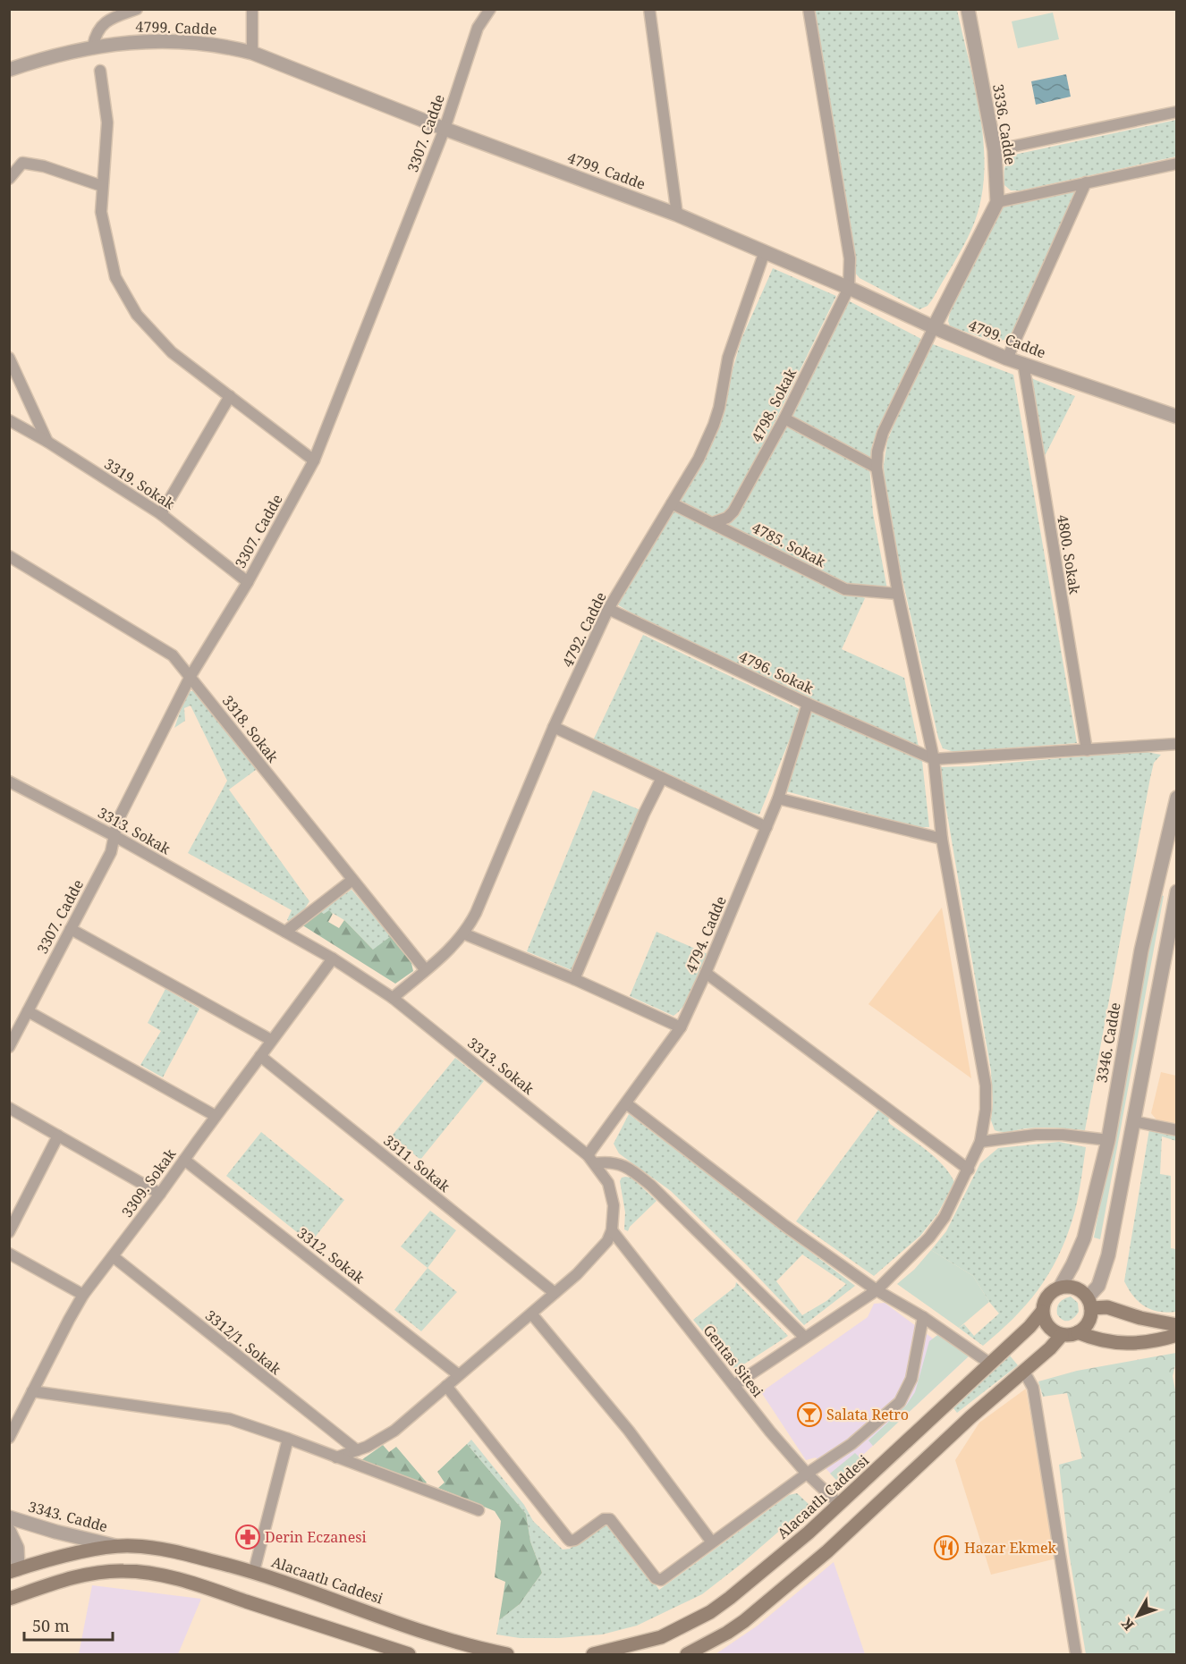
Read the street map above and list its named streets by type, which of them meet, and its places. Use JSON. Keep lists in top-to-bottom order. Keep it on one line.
{"streets":{"main road":["Alacaatlı Caddesi"],"street":["4799. Cadde","3336. Cadde","3307. Cadde","4798. Sokak","3319. Sokak","4785. Sokak","4800. Sokak","4792. Cadde","4796. Sokak","3318. Sokak","3313. Sokak","4794. Cadde","3346. Cadde","3311. Sokak","3309. Sokak","3312. Sokak","3312/1. Sokak","Gentas Sitesi","3343. Cadde"]},"crossings":[["4799. Cadde","3336. Cadde"],["4799. Cadde","3307. Cadde"],["4799. Cadde","4798. Sokak"],["4799. Cadde","4800. Sokak"],["4799. Cadde","4792. Cadde"],["3307. Cadde","3319. Sokak"],["3307. Cadde","3318. Sokak"],["3307. Cadde","3313. Sokak"],["4798. Sokak","4785. Sokak"],["4785. Sokak","4792. Cadde"],["4792. Cadde","4796. Sokak"],["4792. Cadde","3318. Sokak"],["4792. Cadde","3313. Sokak"],["4796. Sokak","4794. Cadde"],["3313. Sokak","4794. Cadde"],["3313. Sokak","3309. Sokak"],["3313. Sokak","Gentas Sitesi"],["3346. Cadde","Alacaatlı Caddesi"],["3311. Sokak","3309. Sokak"],["3309. Sokak","3312. Sokak"],["3309. Sokak","3312/1. Sokak"],["Gentas Sitesi","Alacaatlı Caddesi"],["Alacaatlı Caddesi","3343. Cadde"]],"places":{"bar":["Salata Retro"],"pharmacy":["Derin Eczanesi"],"restaurant":["Hazar Ekmek"]},"scale_bar":"50 m","north":"bottom left"}
